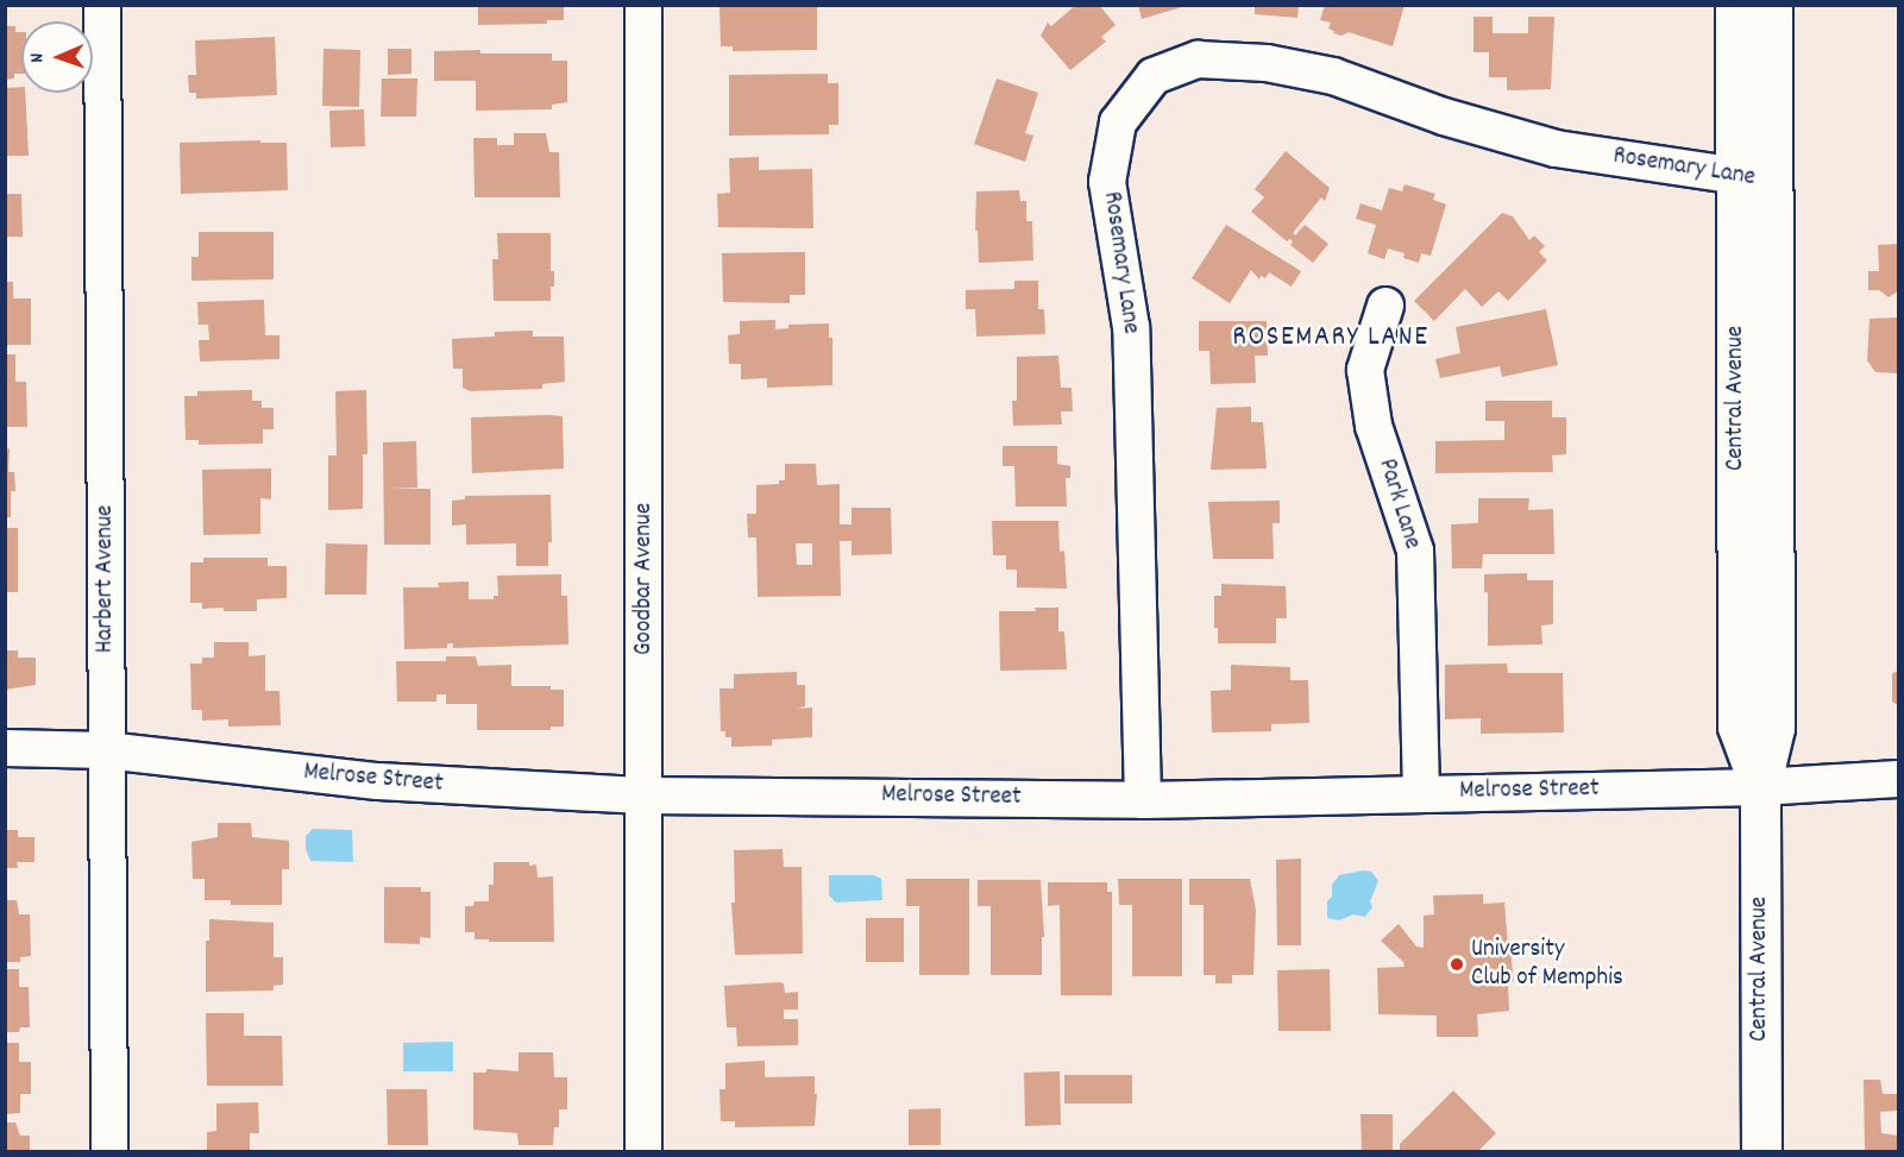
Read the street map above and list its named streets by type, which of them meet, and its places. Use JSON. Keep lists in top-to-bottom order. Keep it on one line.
{"streets":{"main road":["Central Avenue"],"street":["Rosemary Lane","Park Lane","Harbert Avenue","Goodbar Avenue","Melrose Street"]},"crossings":[["Rosemary Lane","Central Avenue"],["Rosemary Lane","Melrose Street"],["Central Avenue","Melrose Street"],["Park Lane","Melrose Street"],["Harbert Avenue","Melrose Street"],["Goodbar Avenue","Melrose Street"]],"districts":["ROSEMARY LANE"],"places":["University Club of Memphis"],"north":"left"}
